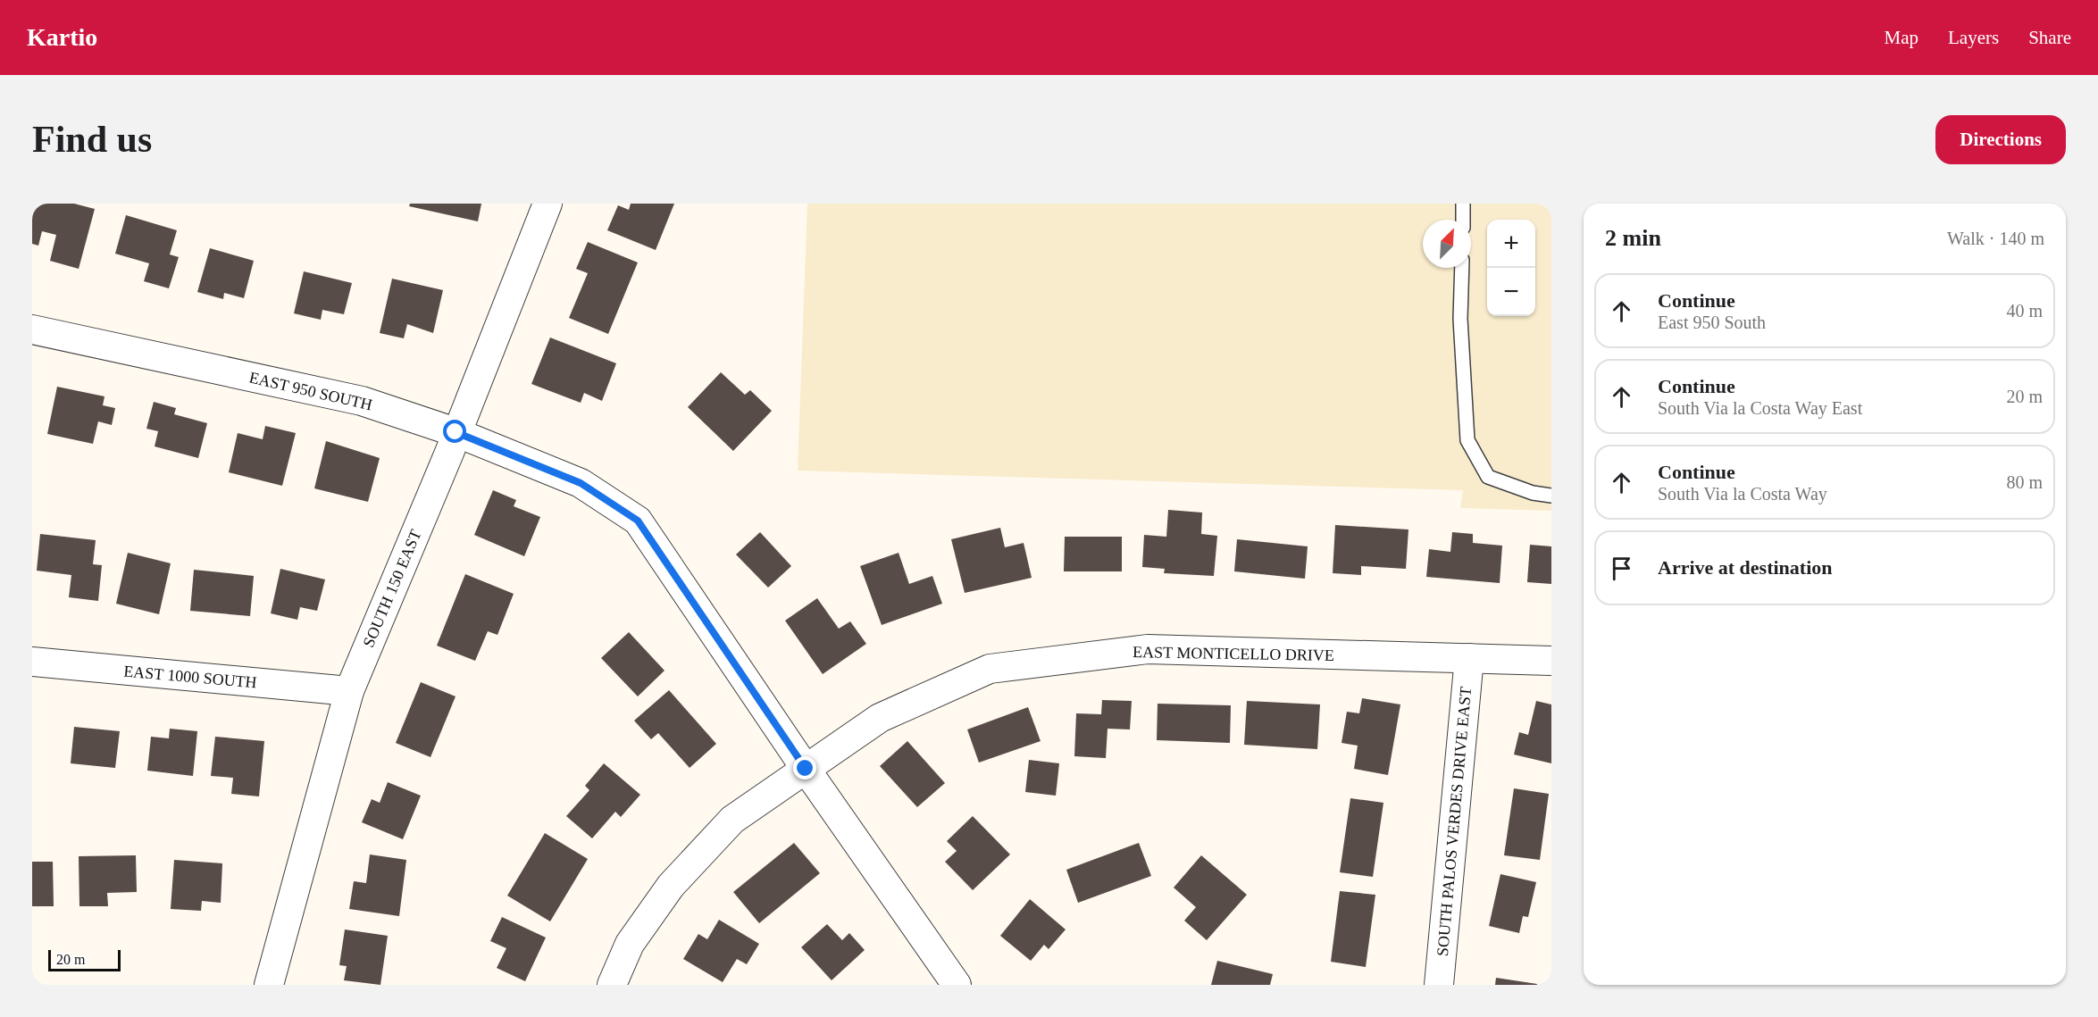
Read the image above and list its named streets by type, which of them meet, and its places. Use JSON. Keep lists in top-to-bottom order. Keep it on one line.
{"streets":{"street":["EAST 950 SOUTH","SOUTH 150 EAST","EAST MONTICELLO DRIVE","EAST 1000 SOUTH","SOUTH PALOS VERDES DRIVE EAST"]},"crossings":[["EAST 950 SOUTH","SOUTH 150 EAST"],["EAST 950 SOUTH","EAST MONTICELLO DRIVE"],["SOUTH 150 EAST","EAST 1000 SOUTH"],["EAST MONTICELLO DRIVE","SOUTH PALOS VERDES DRIVE EAST"]],"scale_bar":"20 m","north":"top right","page":{"header":"Kartio","nav":["Map","Layers","Share"],"buttons":"Directions","title":"Find us","heading":["2 min","Walk · 140 m"],"map_buttons":["+","−"],"list":[["Continue","East 950 South","40 m"],["Continue","South Via la Costa Way East","20 m"],["Continue","South Via la Costa Way","80 m"],"Arrive at destination"],"scale":"20 m"}}
